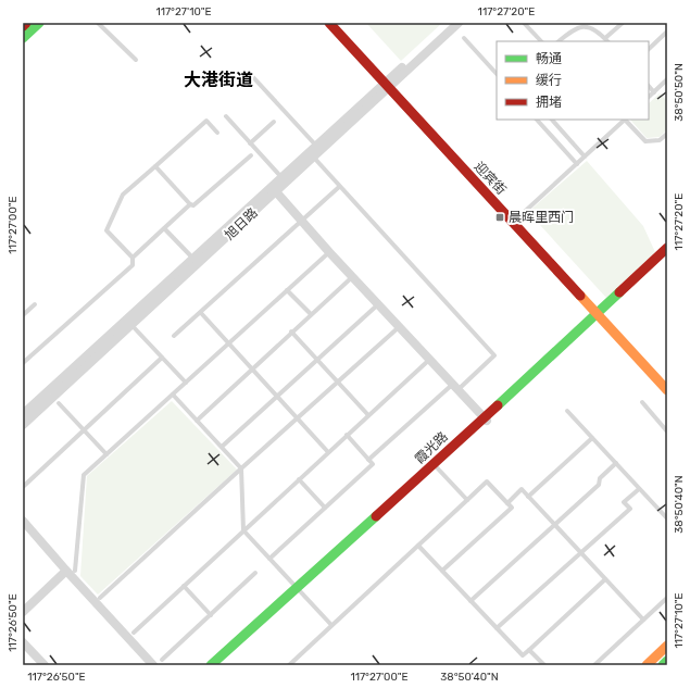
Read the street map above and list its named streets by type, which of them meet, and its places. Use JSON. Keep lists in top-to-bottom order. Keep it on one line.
{"streets":{"main road":["迎宾街","霞光路"],"street":["旭日路"]},"crossings":[["迎宾街","旭日路"],["迎宾街","霞光路"]],"districts":["大港街道"],"places":{"transit":["晨晖里西门"]},"legend":["畅通","缓行","拥堵"],"coordinates":["117°27'10\"E","117°27'20\"E","38°50'50\"N","117°27'00\"E","38°50'40\"N","117°26'50\"E"]}
